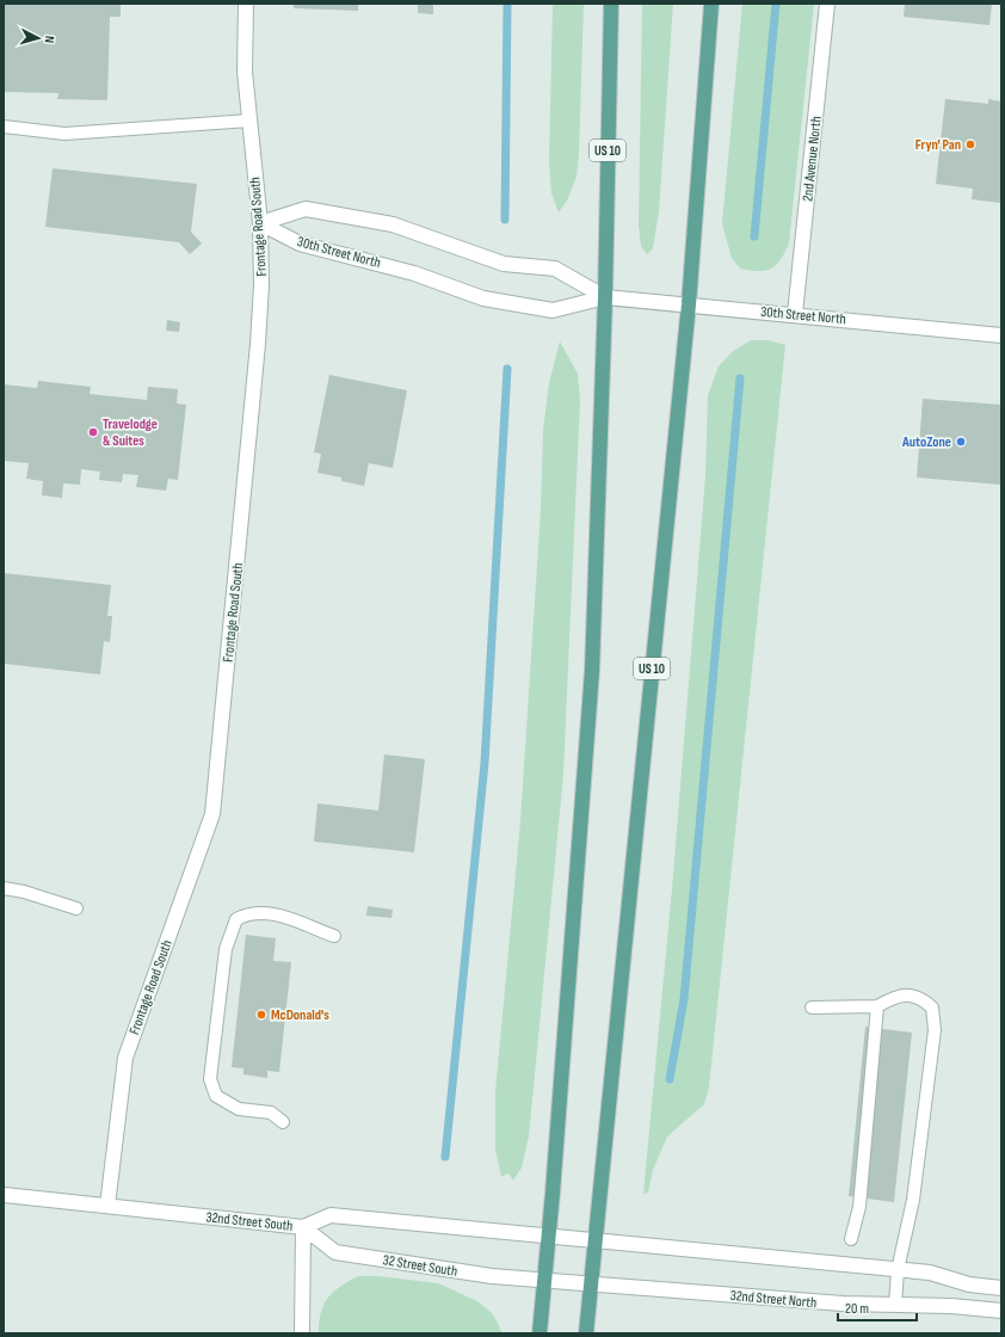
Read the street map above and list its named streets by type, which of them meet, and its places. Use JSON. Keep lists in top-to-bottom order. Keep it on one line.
{"streets":{"main road":["US 10"],"street":["2nd Avenue North","Frontage Road South","30th Street North","32nd Street South","32 Street South","32nd Street North"]},"crossings":[["US 10","30th Street North"],["US 10","32nd Street South"],["US 10","32 Street South"],["US 10","32nd Street North"],["2nd Avenue North","30th Street North"],["Frontage Road South","30th Street North"],["Frontage Road South","32nd Street South"],["32nd Street South","32 Street South"],["32 Street South","32nd Street North"]],"places":["Fryn' Pan","Travelodge & Suites","AutoZone","McDonald's"],"scale_bar":"20 m","north":"right"}
